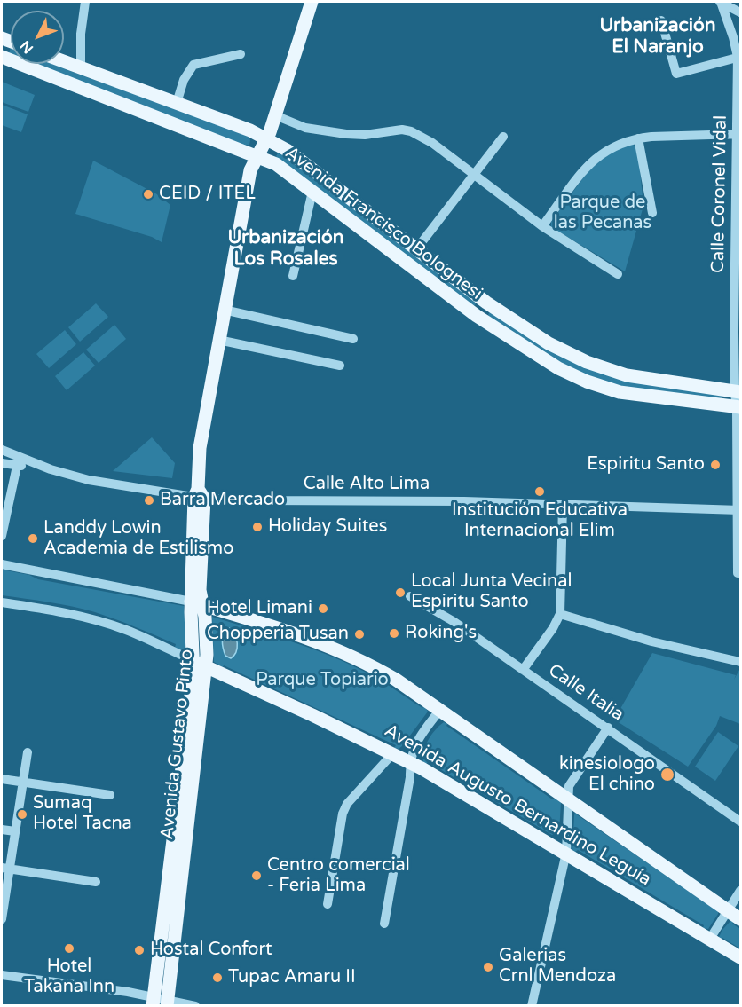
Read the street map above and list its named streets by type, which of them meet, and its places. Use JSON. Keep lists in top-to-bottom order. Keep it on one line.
{"streets":{"main road":["Avenida Francisco Bolognesi","Avenida Gustavo Pinto","Avenida Augusto Bernardino Leguía"],"street":["Calle Coronel Vidal","Calle Alto Lima","Calle Italia"]},"crossings":[["Calle Coronel Vidal","Avenida Francisco Bolognesi"],["Calle Coronel Vidal","Calle Alto Lima"],["Avenida Francisco Bolognesi","Avenida Gustavo Pinto"],["Calle Alto Lima","Avenida Gustavo Pinto"],["Avenida Gustavo Pinto","Avenida Augusto Bernardino Leguía"]],"districts":["Urbanización El Naranjo","Urbanización Los Rosales"],"parks":["Parque de las Pecanas","Parque Topiario"],"places":["CEID / ITEL","Espiritu Santo","Institución Educativa Internacional Elim","Barra Mercado","Holiday Suites","Landdy Lowin Academia de Estilismo","Local Junta Vecinal Espiritu Santo","Hotel Limani","Roking's","Chopperia Tusan","kinesiologo El chino","Sumaq Hotel Tacna","Centro comercial - Feria Lima","Hotel Takana Inn","Hostal Confort","Galerias Crnl Mendoza","Tupac Amaru II"],"north":"bottom left"}
